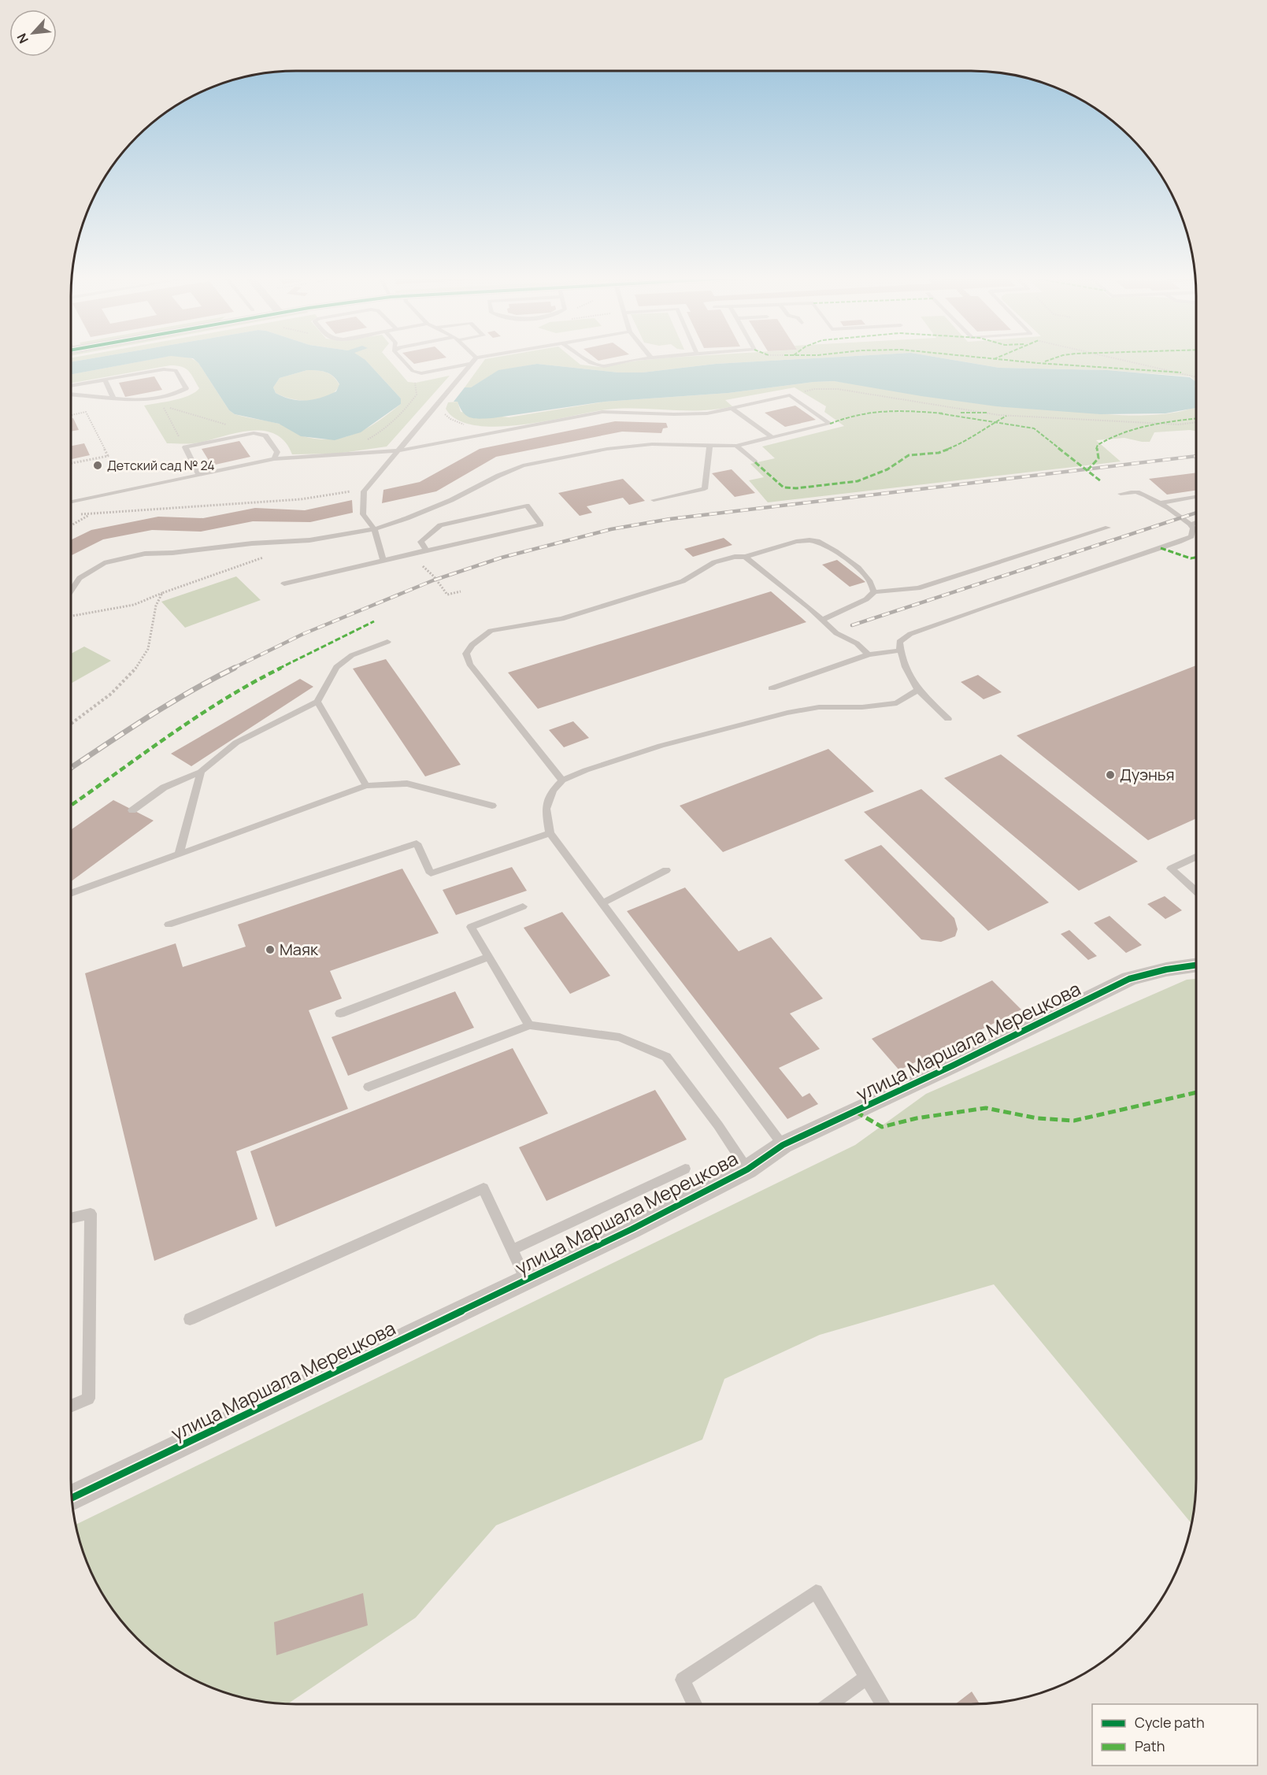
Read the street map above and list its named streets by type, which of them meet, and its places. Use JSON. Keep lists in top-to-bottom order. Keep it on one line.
{"streets":{"street":["улица Маршала Мерецкова"]},"places":["Детский сад № 24","Дуэнья","Маяк"],"legend":["Cycle path","Path"],"north":"bottom left"}
